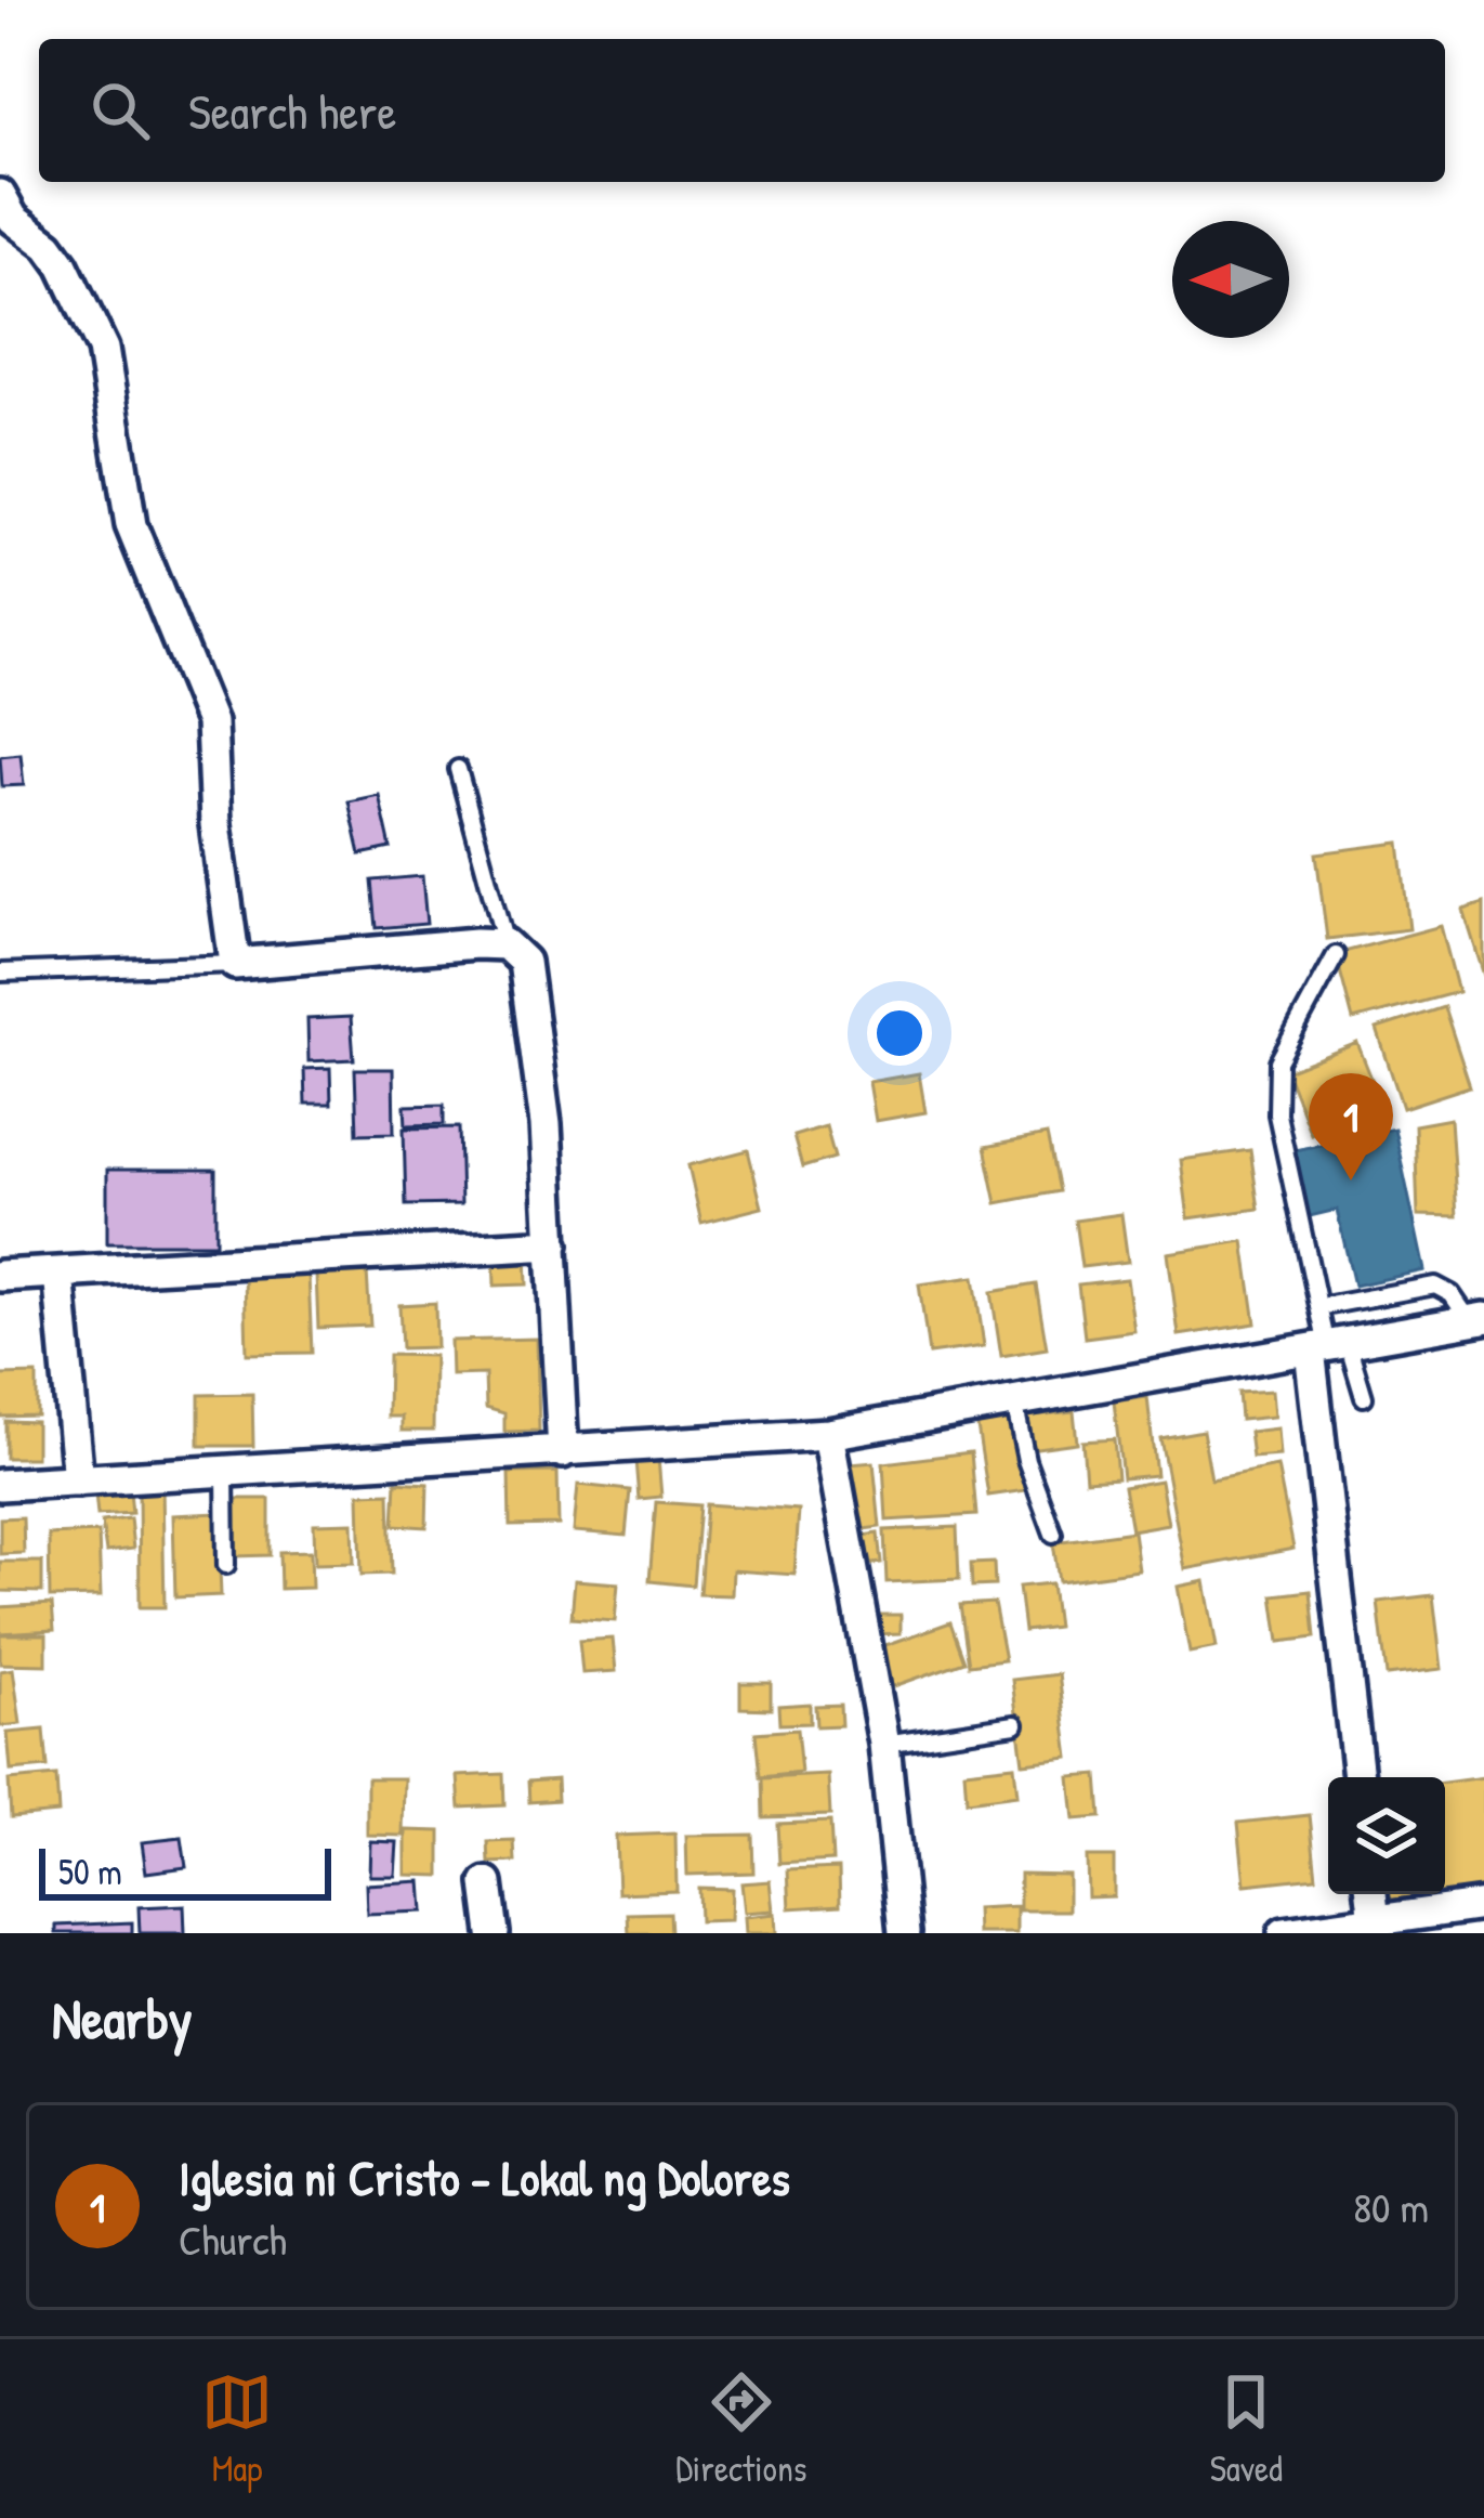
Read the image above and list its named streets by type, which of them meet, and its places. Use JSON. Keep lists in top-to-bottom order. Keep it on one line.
{"scale_bar":"50 m","north":"left","page":{"search":"Search here","pins":"1","scale":"50 m","heading":"Nearby","list":[{"mark":"1","name":"Iglesia ni Cristo - Lokal ng Dolores","note":"Church","value":"80 m"}],"nav":["Map","Directions","Saved"]}}
